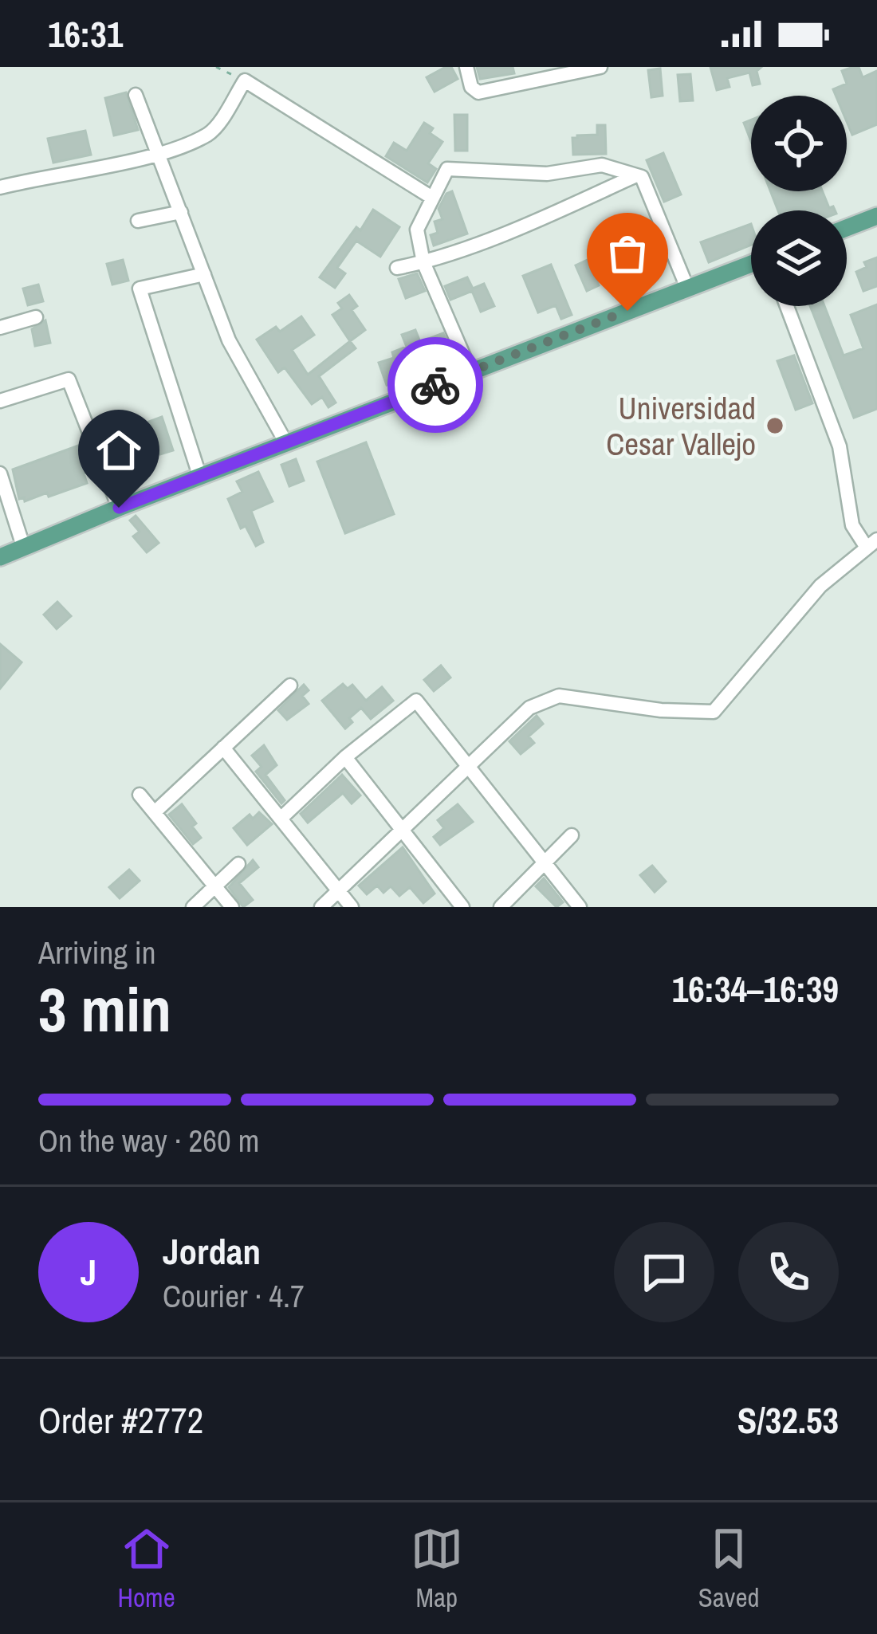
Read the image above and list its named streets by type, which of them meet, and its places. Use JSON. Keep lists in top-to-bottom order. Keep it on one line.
{"places":["Universidad Cesar Vallejo"],"page":{"status":"16:31","heading":["3 min","Arriving in","16:34–16:39"],"panel":["Jordan","Courier · 4.7","Order #2772","S/32.53"],"bar":"On the way · 260 m","round":"J","tabs":["Home","Map","Saved"]}}
